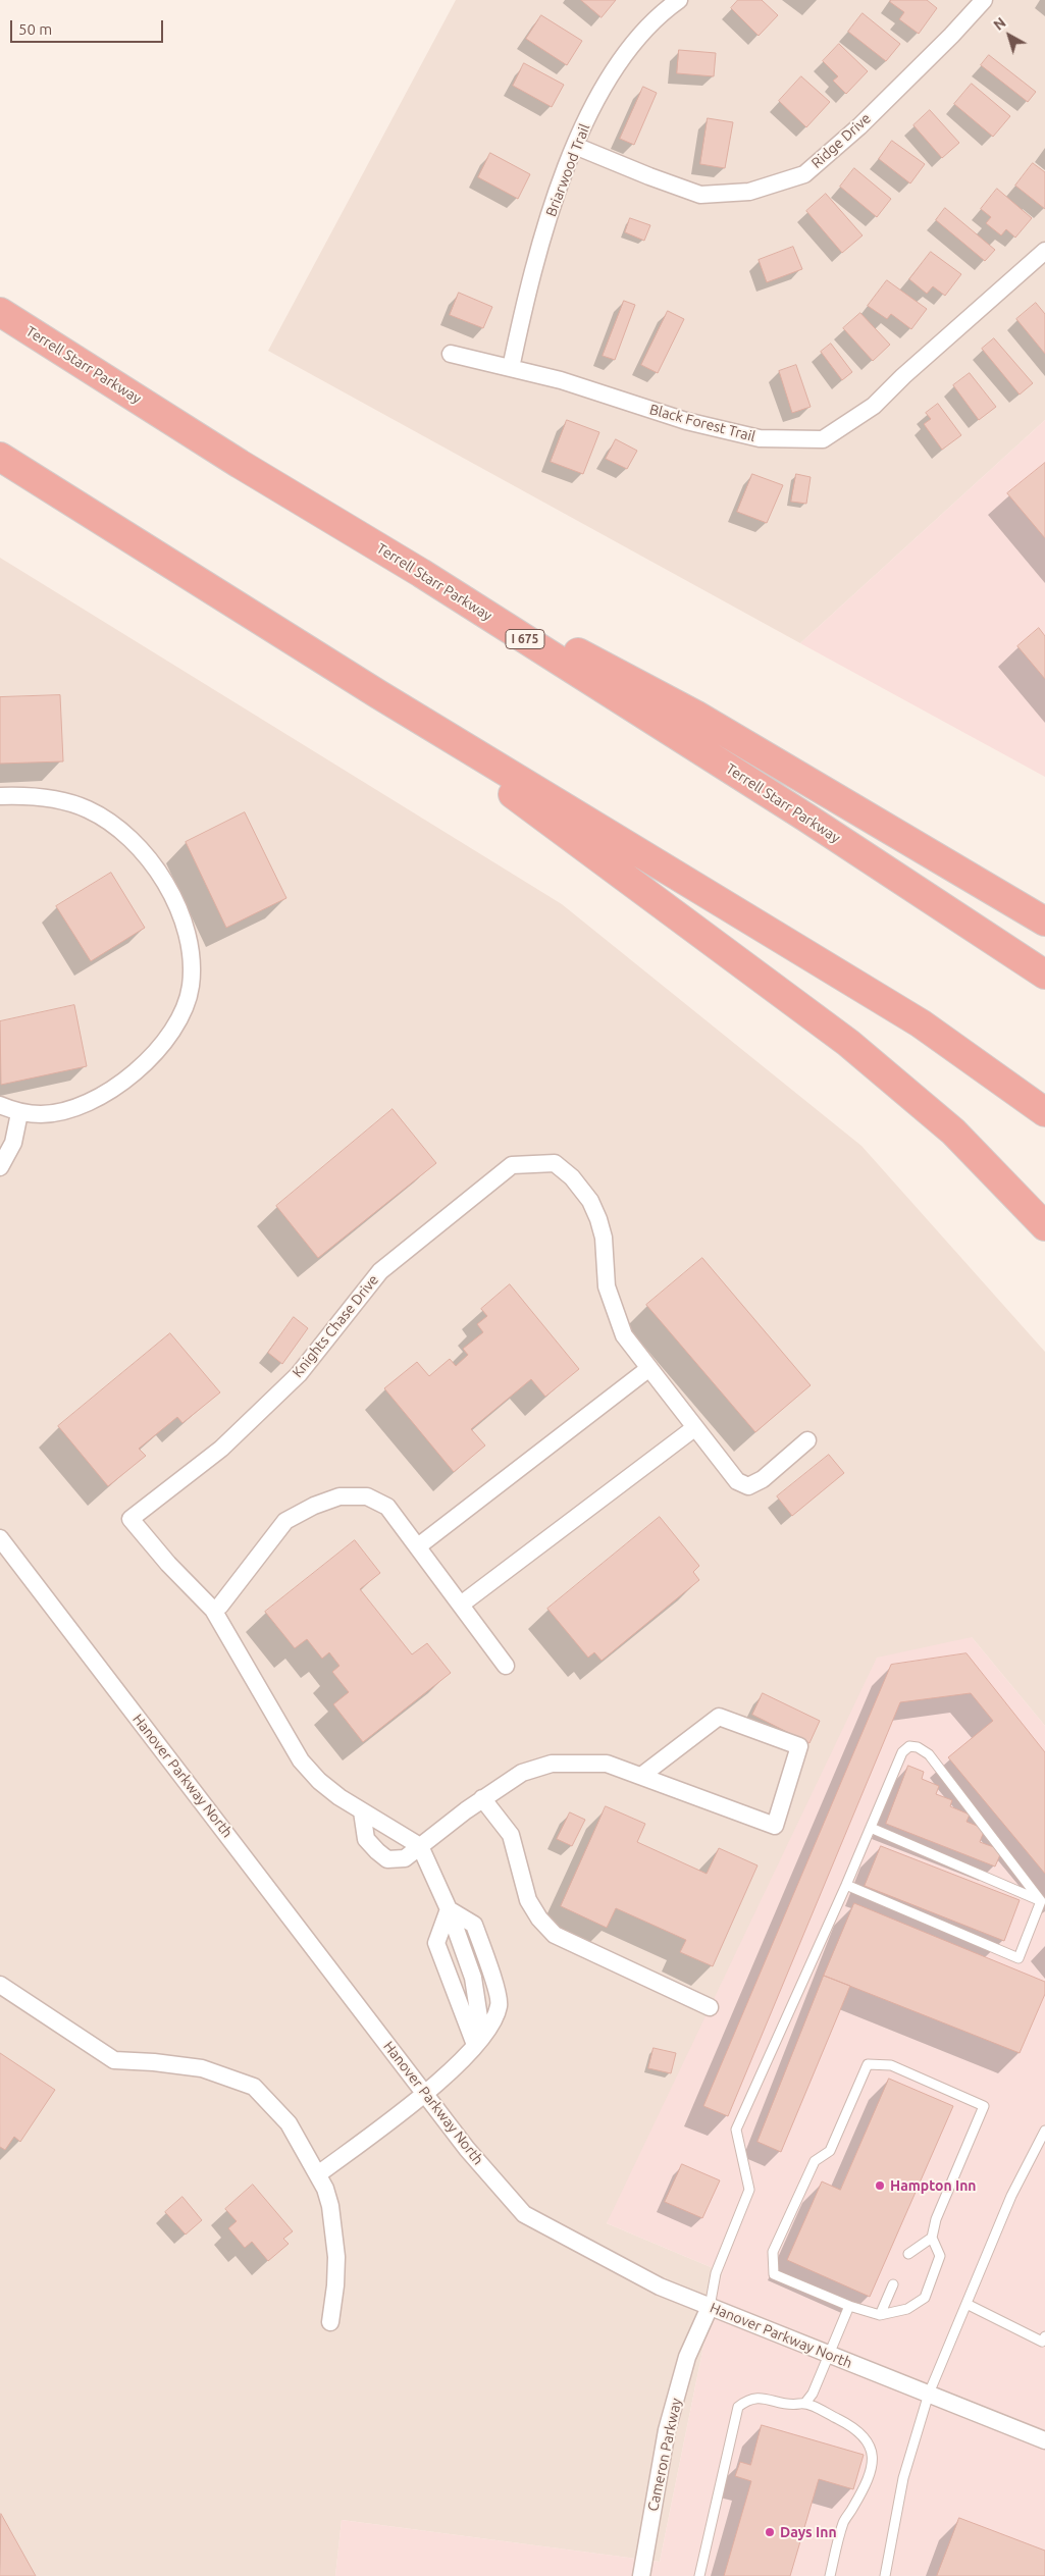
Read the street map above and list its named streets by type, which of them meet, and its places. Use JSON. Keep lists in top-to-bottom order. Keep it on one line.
{"streets":{"highway":["Terrell Starr Parkway","I 675"],"street":["Ridge Drive","Briarwood Trail","Black Forest Trail","Knights Chase Drive","Hanover Parkway North","Cameron Parkway"]},"crossings":[["Ridge Drive","Briarwood Trail"],["Briarwood Trail","Black Forest Trail"],["Hanover Parkway North","Cameron Parkway"]],"places":["Hampton Inn","Days Inn"],"scale_bar":"50 m","north":"top left"}
